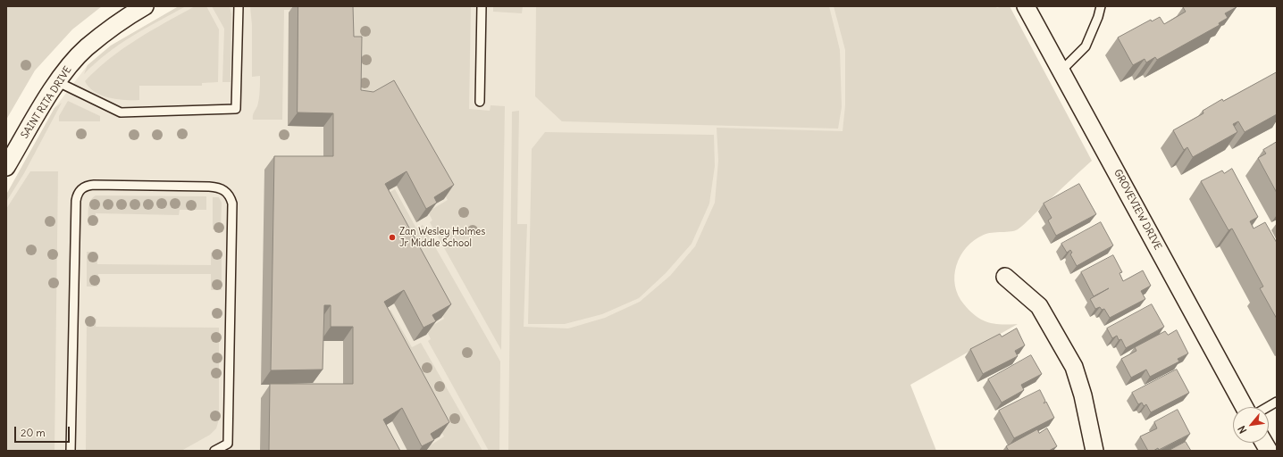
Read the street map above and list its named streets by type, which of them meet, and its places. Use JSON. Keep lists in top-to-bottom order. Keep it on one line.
{"streets":{"street":["SAINT RITA DRIVE","GROVEVIEW DRIVE"]},"places":["Zan Wesley Holmes Jr Middle School"],"scale_bar":"20 m","north":"bottom left"}
